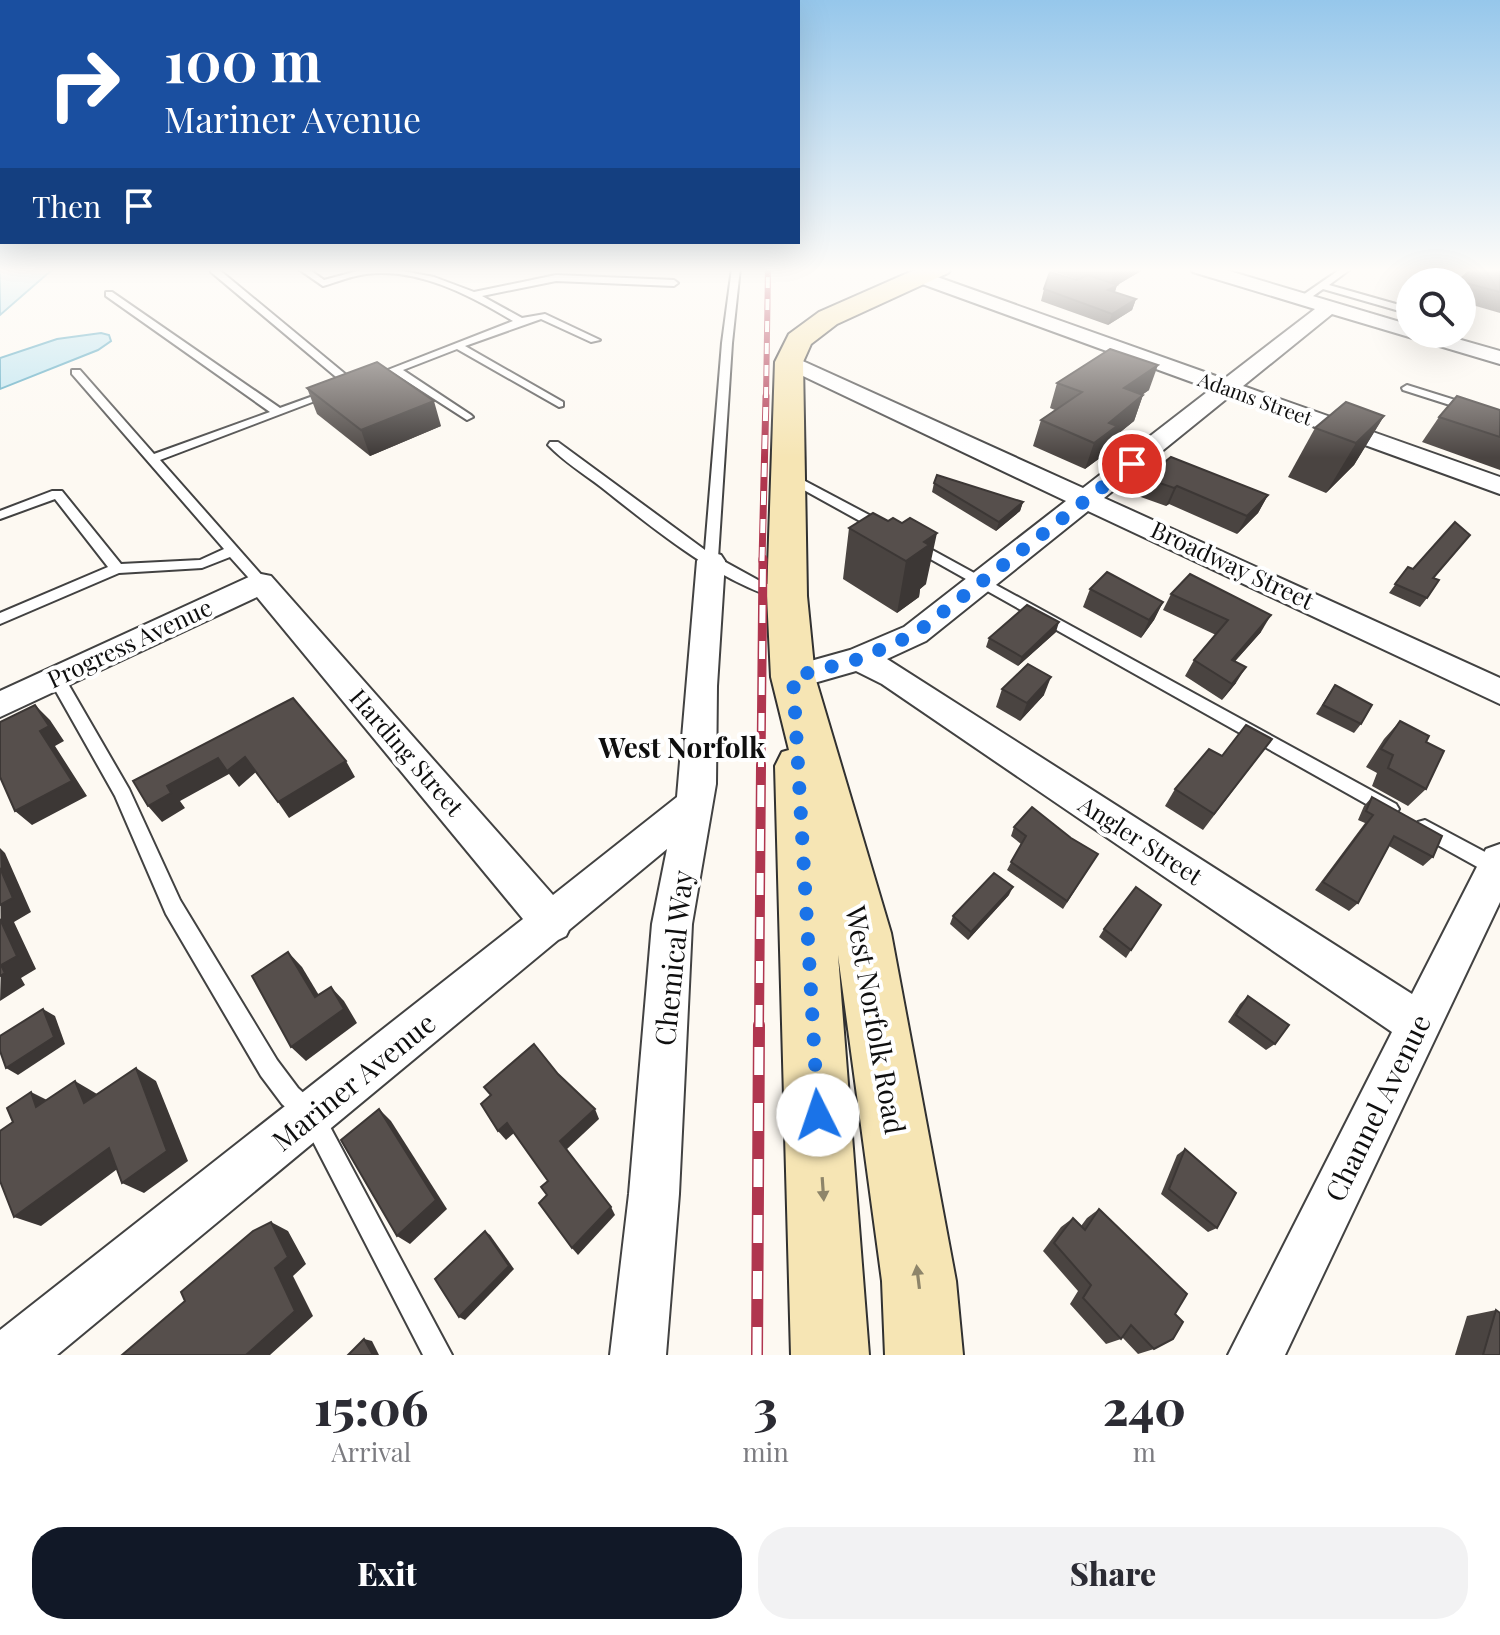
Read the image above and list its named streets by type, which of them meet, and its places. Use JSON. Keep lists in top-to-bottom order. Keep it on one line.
{"streets":{"street":["Adams Street","Broadway Street","Progress Avenue","Harding Street","Angler Street","Chemical Way","West Norfolk Road","Mariner Avenue","Channel Avenue"]},"crossings":[["Broadway Street","West Norfolk Road"],["Progress Avenue","Harding Street"],["Harding Street","Mariner Avenue"],["Angler Street","Channel Avenue"],["Chemical Way","Mariner Avenue"]],"districts":["West Norfolk"],"page":{"turn":["100 m","Mariner Avenue"],"then":"Then","eta":["15:06","Arrival","3","min","240","m"],"buttons":["Exit","Share"]}}
